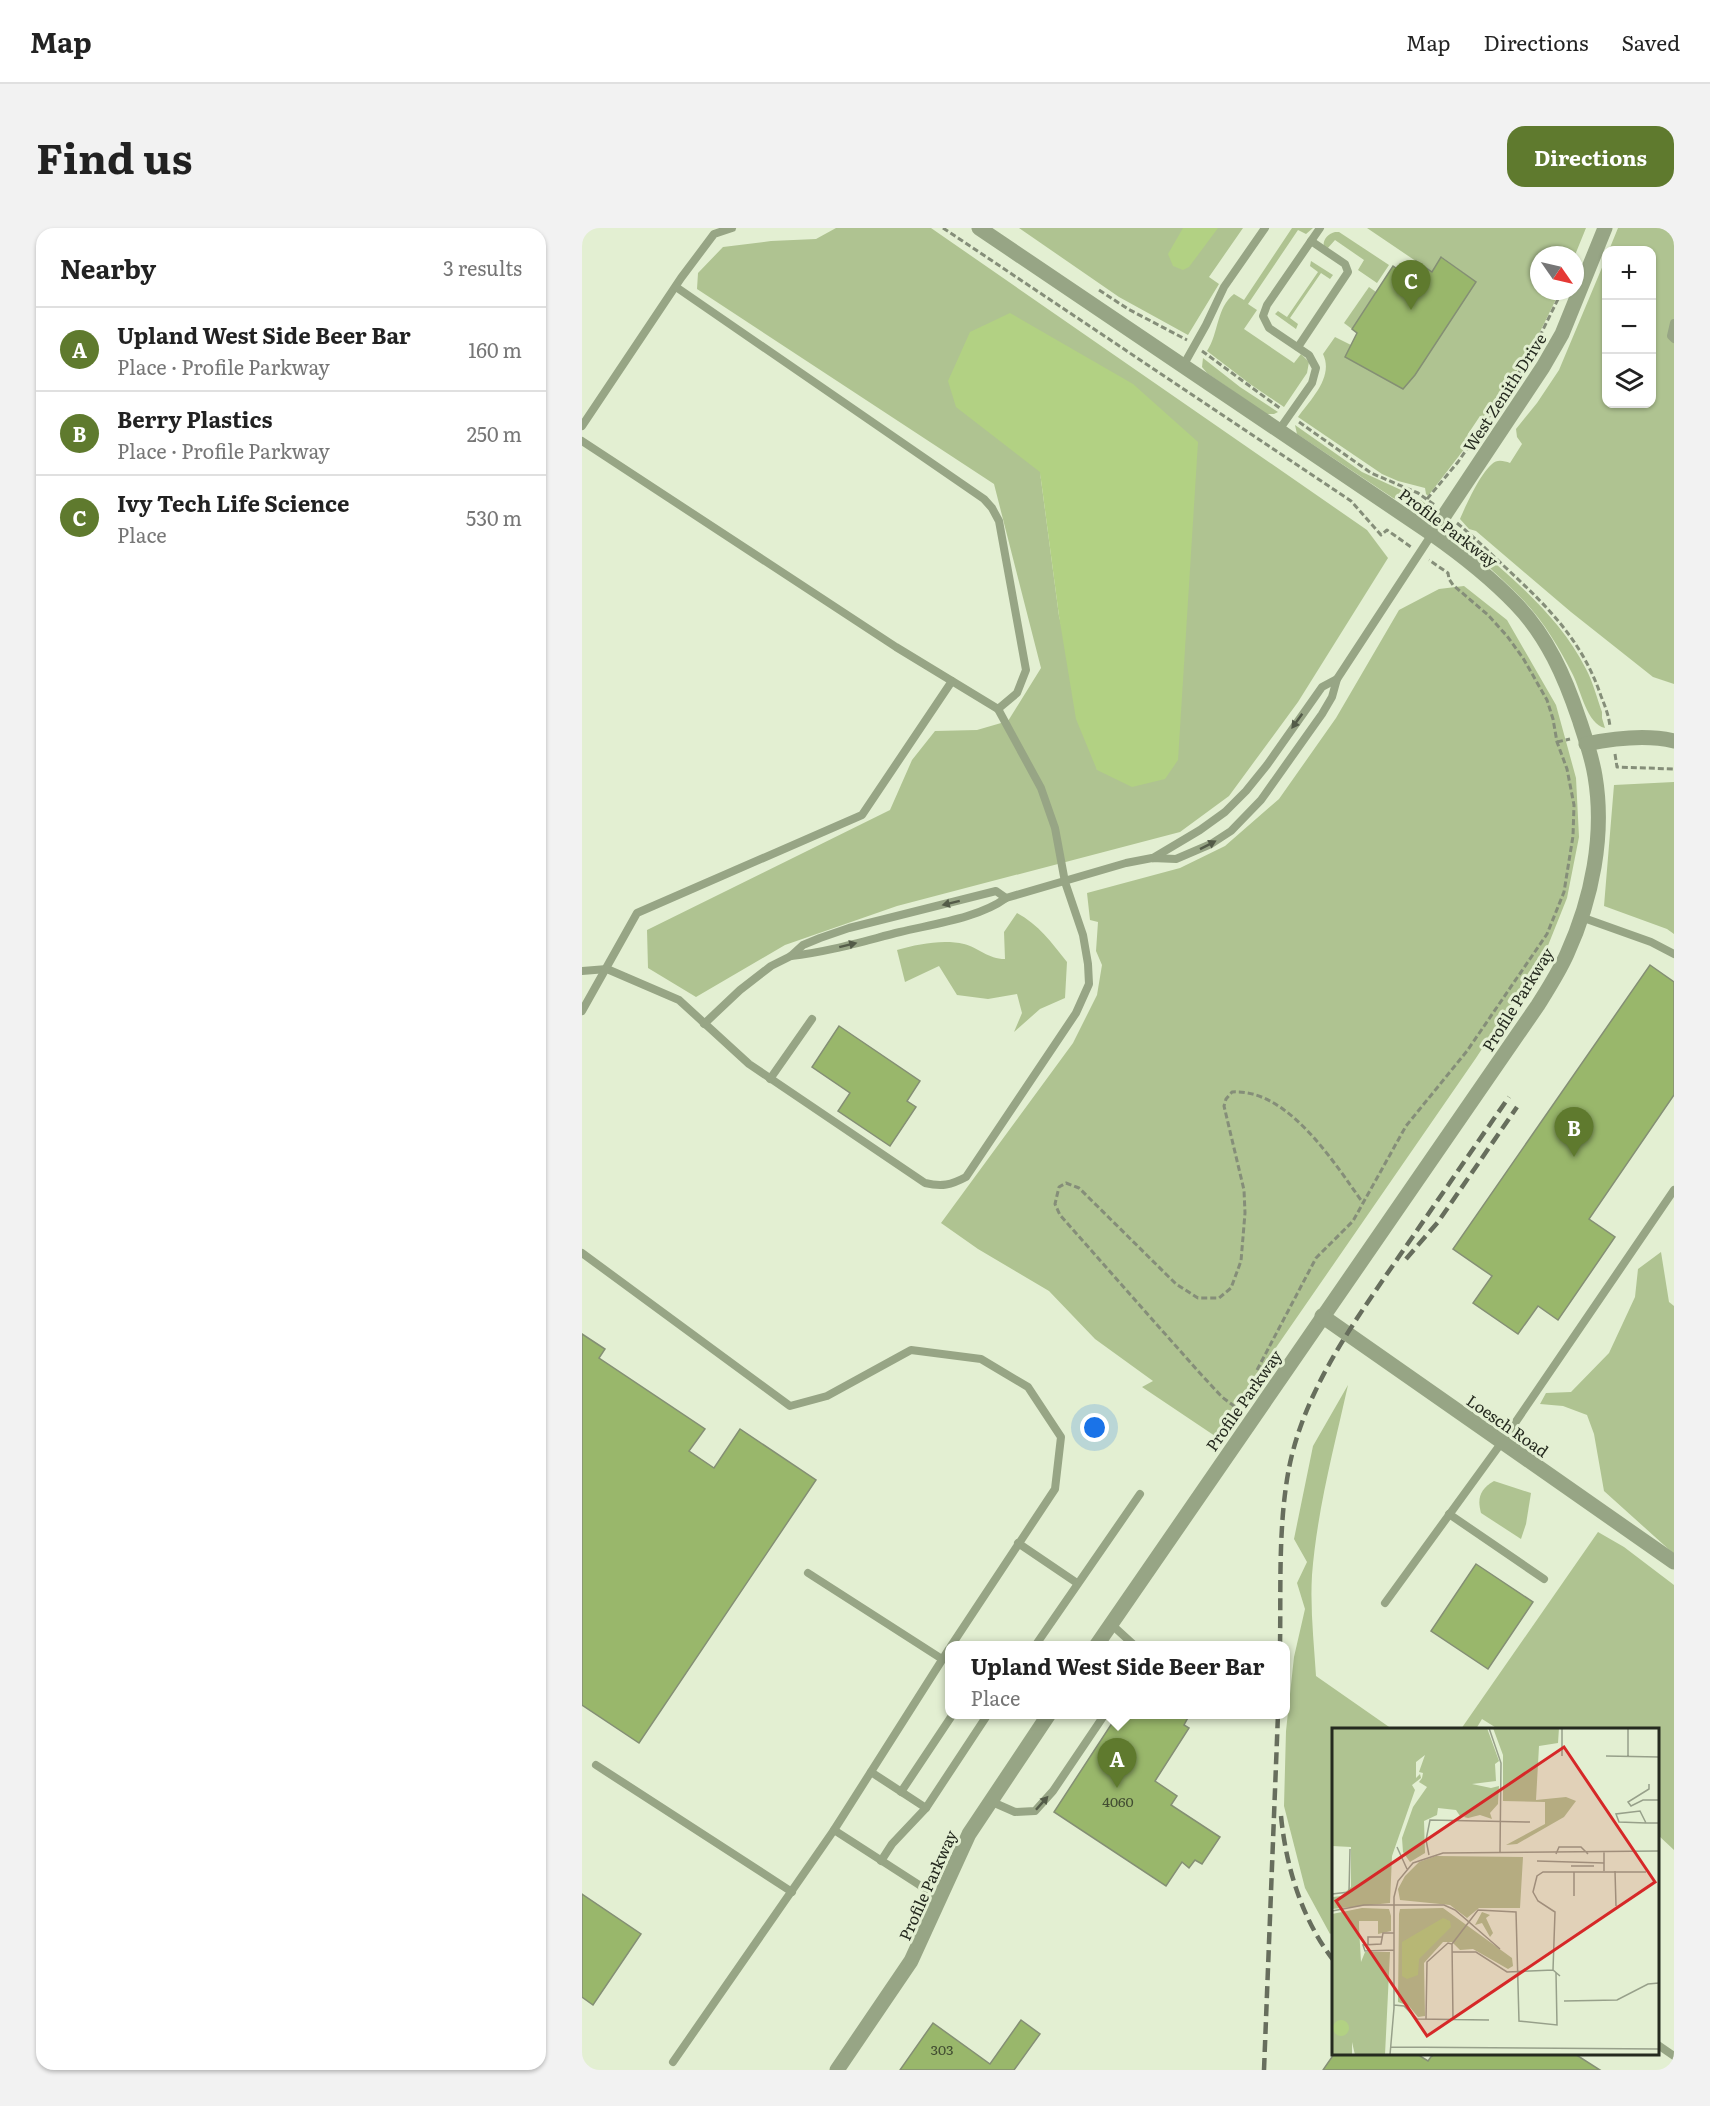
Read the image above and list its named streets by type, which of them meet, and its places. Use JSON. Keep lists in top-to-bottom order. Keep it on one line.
{"streets":{"street":["West Zenith Drive","Profile Parkway","Loesch Road"]},"crossings":[["West Zenith Drive","Profile Parkway"],["Profile Parkway","Loesch Road"]],"house_numbers":["4060","303"],"north":"bottom right","page":{"header":"Map","nav":["Map","Directions","Saved"],"title":"Find us","buttons":"Directions","heading":["Nearby","3 results"],"map_buttons":["+","−"],"pins":["C","B","A"],"list":[{"mark":"A","name":"Upland West Side Beer Bar","note":"Place · Profile Parkway","value":"160 m"},{"mark":"B","name":"Berry Plastics","note":"Place · Profile Parkway","value":"250 m"},{"mark":"C","name":"Ivy Tech Life Science","note":"Place","value":"530 m"}],"popup":["Upland West Side Beer Bar","Place"]}}
